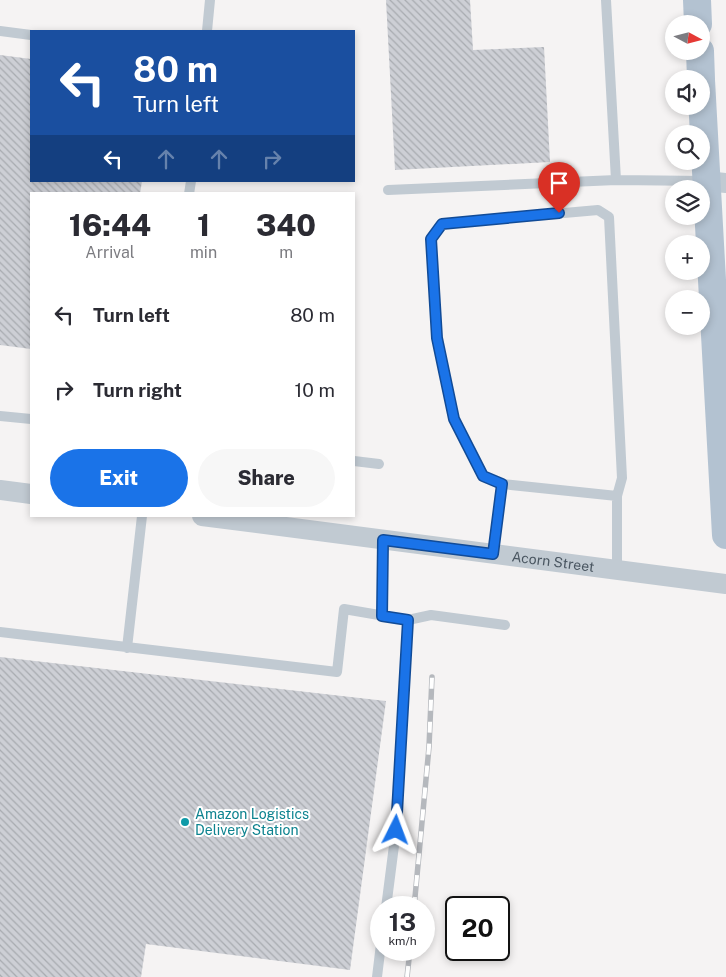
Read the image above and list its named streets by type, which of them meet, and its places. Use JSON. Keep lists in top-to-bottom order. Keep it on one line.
{"streets":{"street":["Acorn Street"]},"places":["Amazon Logistics Delivery Station"],"north":"right","page":{"map_buttons":["+","−"],"turn":["80 m","Turn left"],"eta":["16:44","Arrival","1","min","340","m"],"list":[{"name":"Turn left","value":"80 m"},{"name":"Turn right","value":"10 m"}],"buttons":["Exit","Share"],"speed":"13 km/h","limit":"20"}}
